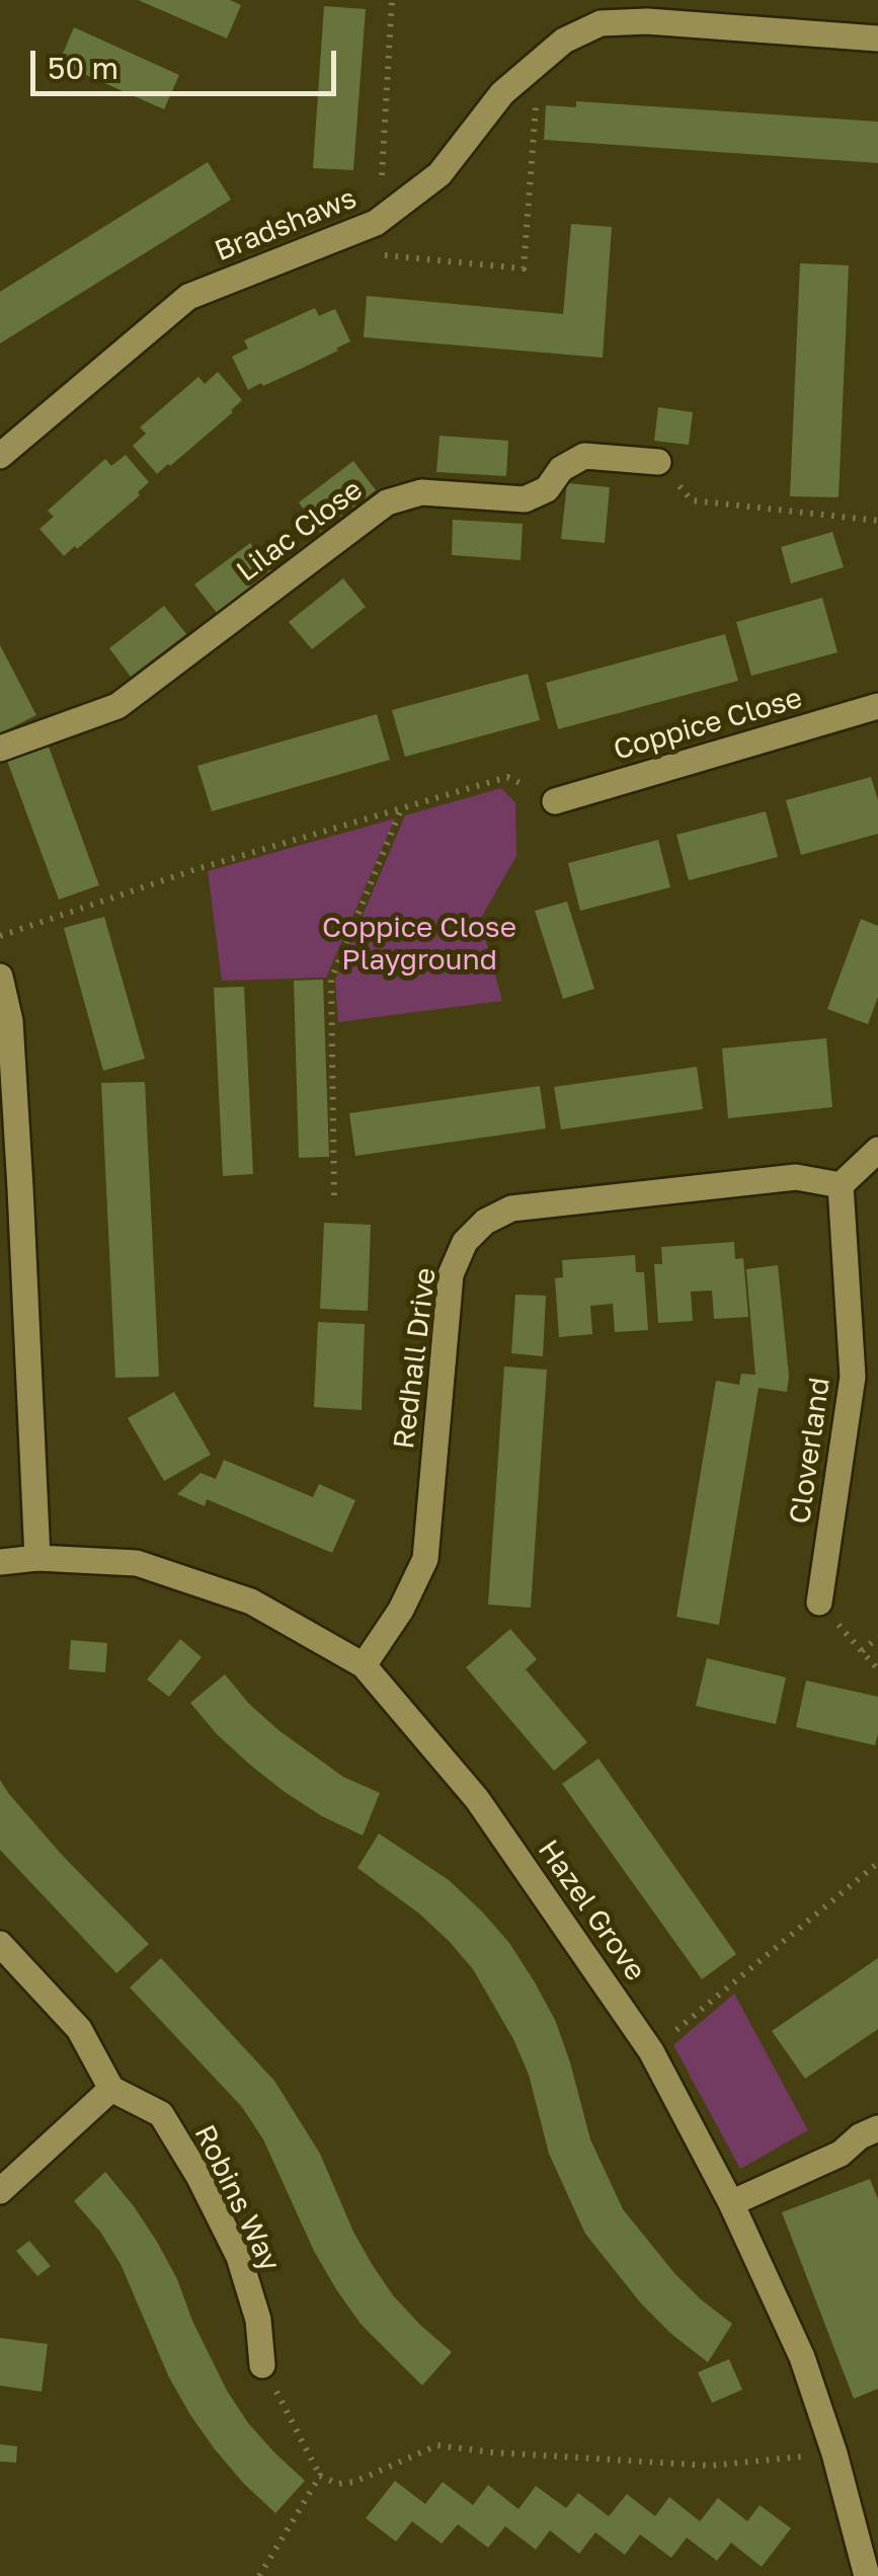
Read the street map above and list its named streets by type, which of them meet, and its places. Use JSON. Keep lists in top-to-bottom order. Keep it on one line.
{"streets":{"street":["Bradshaws","Lilac Close","Coppice Close","Redhall Drive","Cloverland","Hazel Grove","Robins Way"]},"crossings":[["Redhall Drive","Cloverland"],["Redhall Drive","Hazel Grove"]],"parks":["Coppice Close Playground"],"scale_bar":"50 m"}
